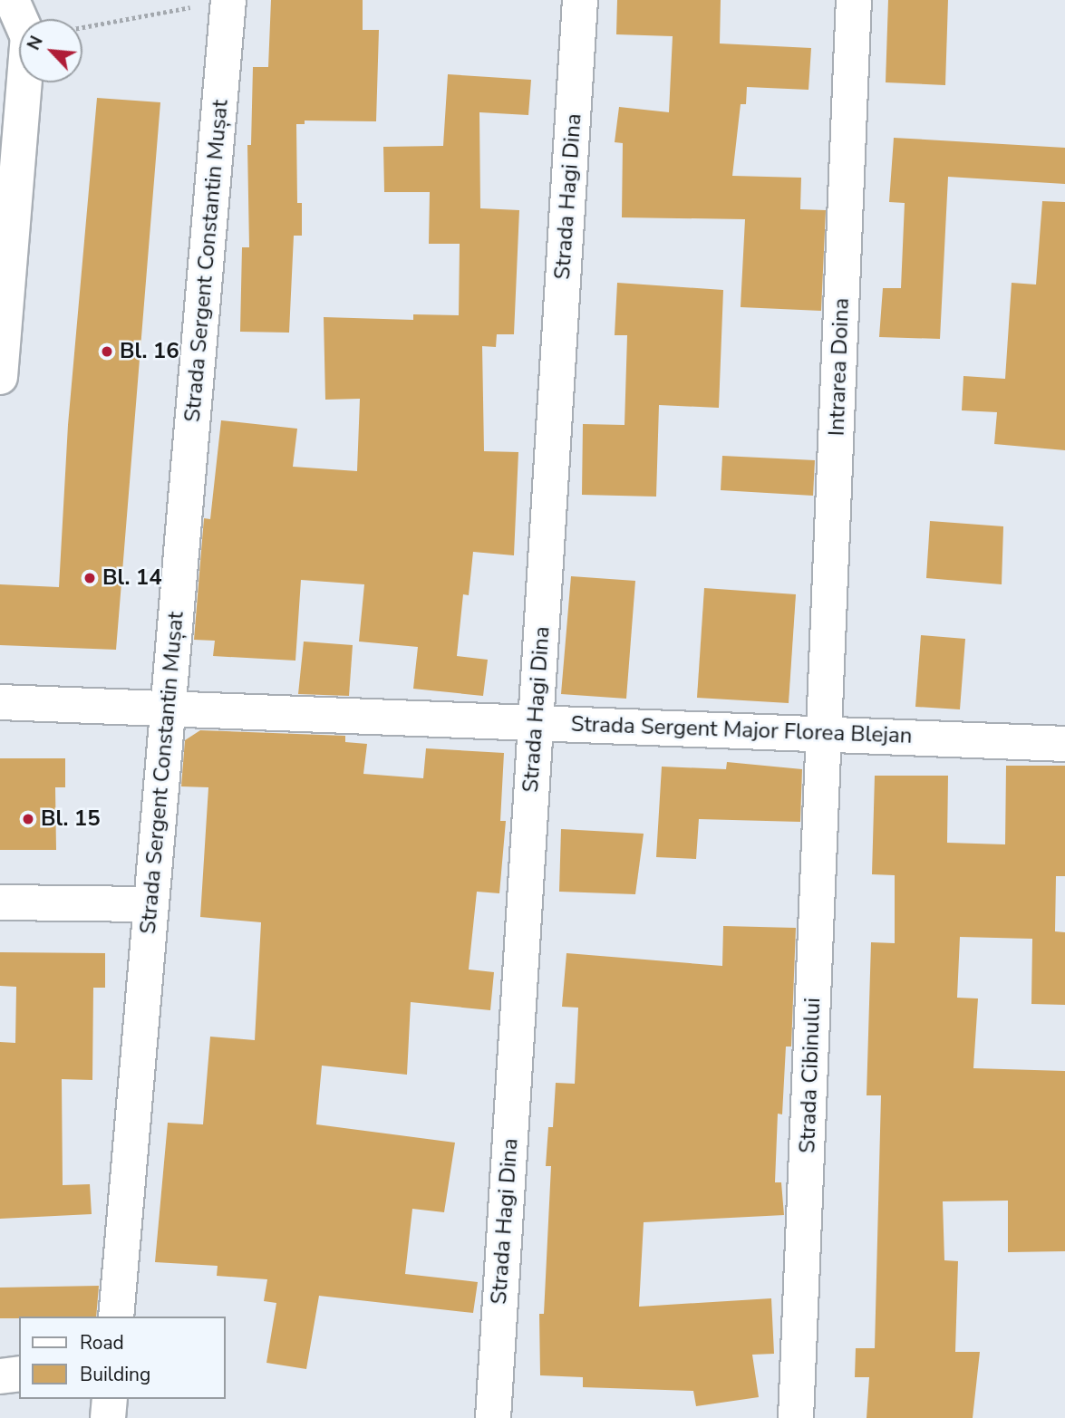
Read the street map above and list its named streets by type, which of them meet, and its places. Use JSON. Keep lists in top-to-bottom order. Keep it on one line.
{"streets":{"street":["Strada Hagi Dina","Strada Sergent Constantin Mușat","Intrarea Doina","Strada Sergent Major Florea Blejan","Strada Cibinului"]},"crossings":[["Strada Hagi Dina","Strada Sergent Major Florea Blejan"],["Strada Sergent Constantin Mușat","Strada Sergent Major Florea Blejan"],["Intrarea Doina","Strada Sergent Major Florea Blejan"],["Intrarea Doina","Strada Cibinului"],["Strada Sergent Major Florea Blejan","Strada Cibinului"]],"places":["Bl. 16","Bl. 14","Bl. 15"],"legend":["Road","Building"],"north":"top left"}
